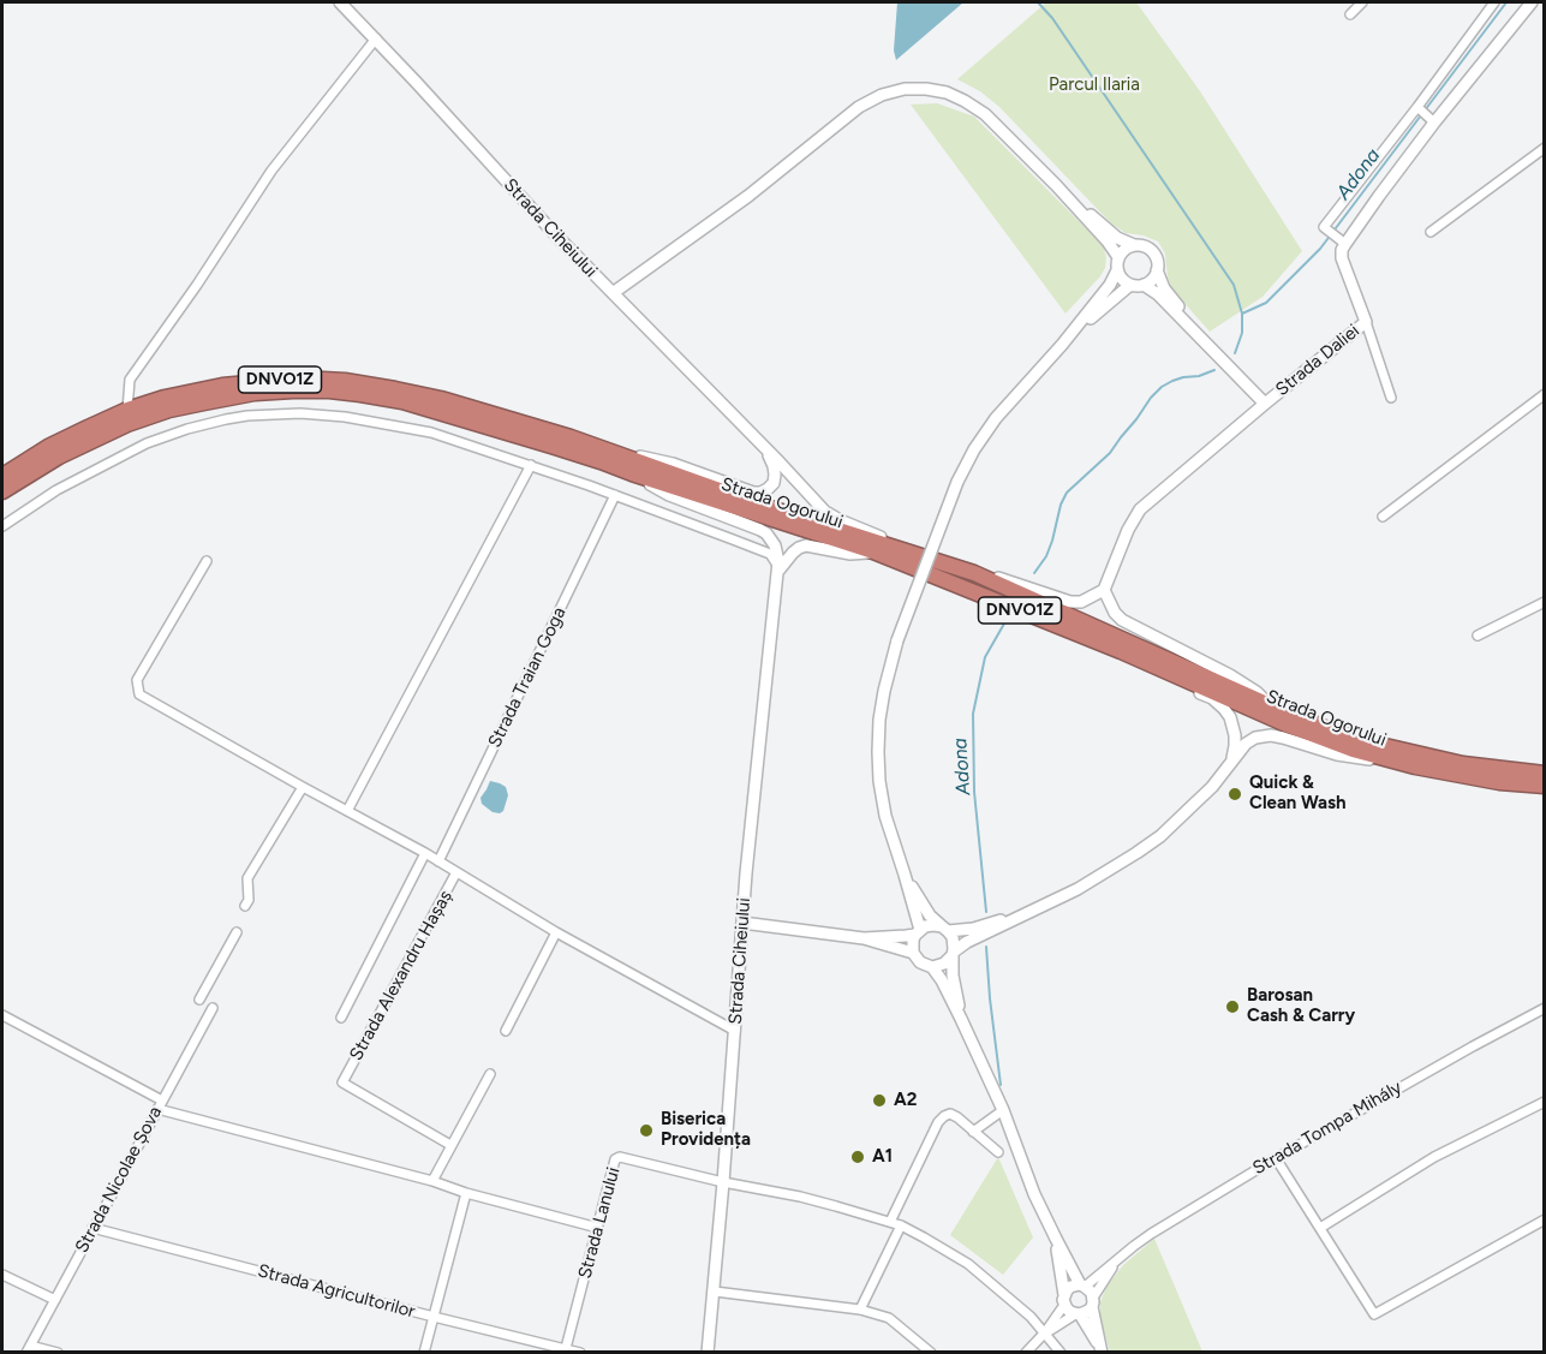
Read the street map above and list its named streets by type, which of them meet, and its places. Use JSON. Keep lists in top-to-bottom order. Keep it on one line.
{"streets":{"highway":["DNVO1Z","Strada Ogorului"],"street":["Strada Ciheiului","Strada Daliei","Strada Traian Goga","Strada Alexandru Hașaș","Strada Tompa Mihály","Strada Nicolae Șova","Strada Lanului","Strada Agricultorilor"]},"crossings":[["Strada Ciheiului","Strada Ogorului"],["Strada Ciheiului","Strada Lanului"],["Strada Nicolae Șova","Strada Agricultorilor"],["Strada Lanului","Strada Agricultorilor"]],"water":["Adona"],"parks":["Parcul Ilaria"],"places":["Quick & Clean Wash","Barosan Cash & Carry","A2","Biserica Providența","A1"]}
